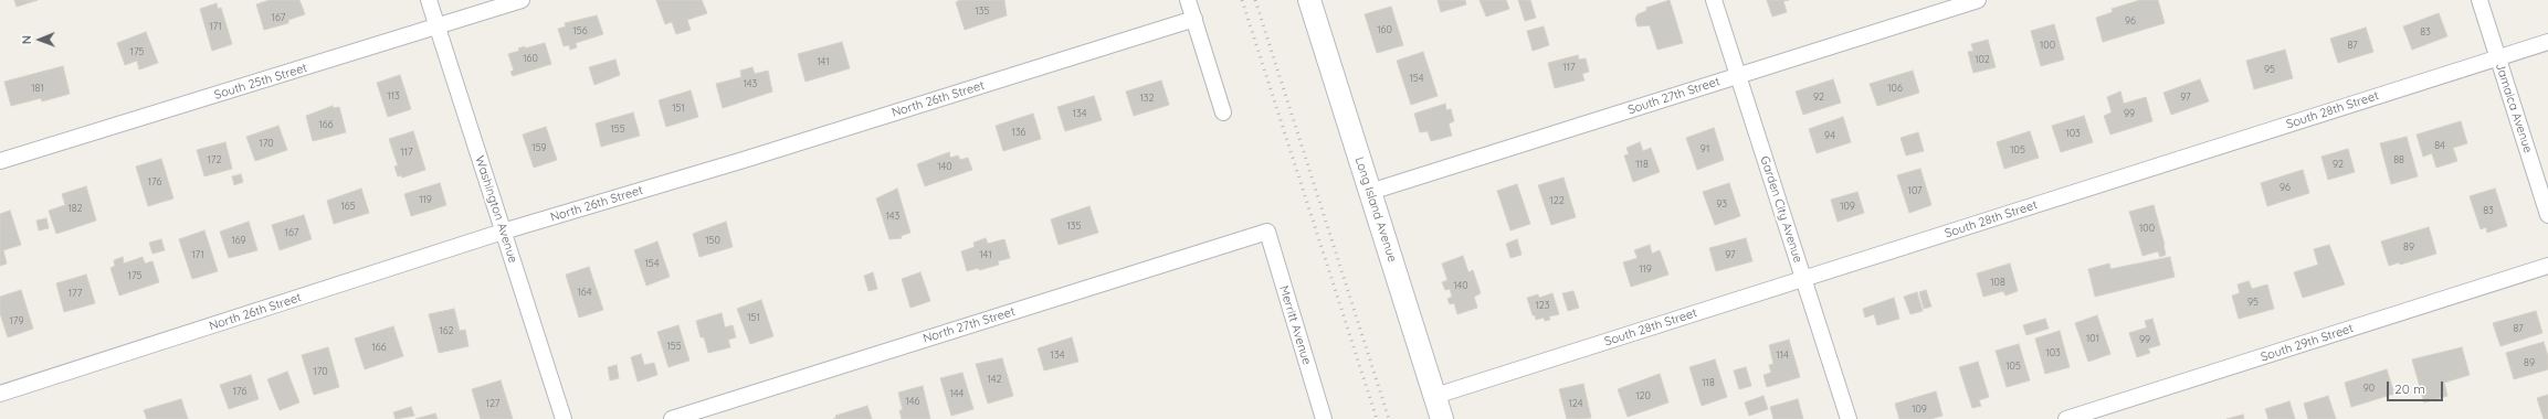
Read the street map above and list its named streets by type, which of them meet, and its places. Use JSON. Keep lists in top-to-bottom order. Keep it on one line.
{"streets":{"street":["South 25th Street","South 27th Street","North 26th Street","Jamaica Avenue","South 28th Street","Washington Avenue","Long Island Avenue","Garden City Avenue","North 27th Street","Merritt Avenue","South 29th Street"]},"crossings":[["South 25th Street","Washington Avenue"],["South 27th Street","Long Island Avenue"],["South 27th Street","Garden City Avenue"],["North 26th Street","Washington Avenue"],["Jamaica Avenue","South 28th Street"],["South 28th Street","Long Island Avenue"],["South 28th Street","Garden City Avenue"],["North 27th Street","Merritt Avenue"]],"house_numbers":["135","167","96","171","160","156","83","100","87","175","160","102","141","117","95","154","143","181","106","113","92","97","132","151","134","99","166","155","136","103","94","170","84","159","91","105","117","172","88","118","92","140","176","96","107","119","122","93","165","109","182","83","143","135","100","167","169","150","89","171","141","97","154","119","175","108","140","164","177","95","123","151","179","87","162","101","99","155","166","103","134","114","89","105","170","142","118","90","176","144","120","146","127","124","109"],"scale_bar":"20 m","north":"left"}
